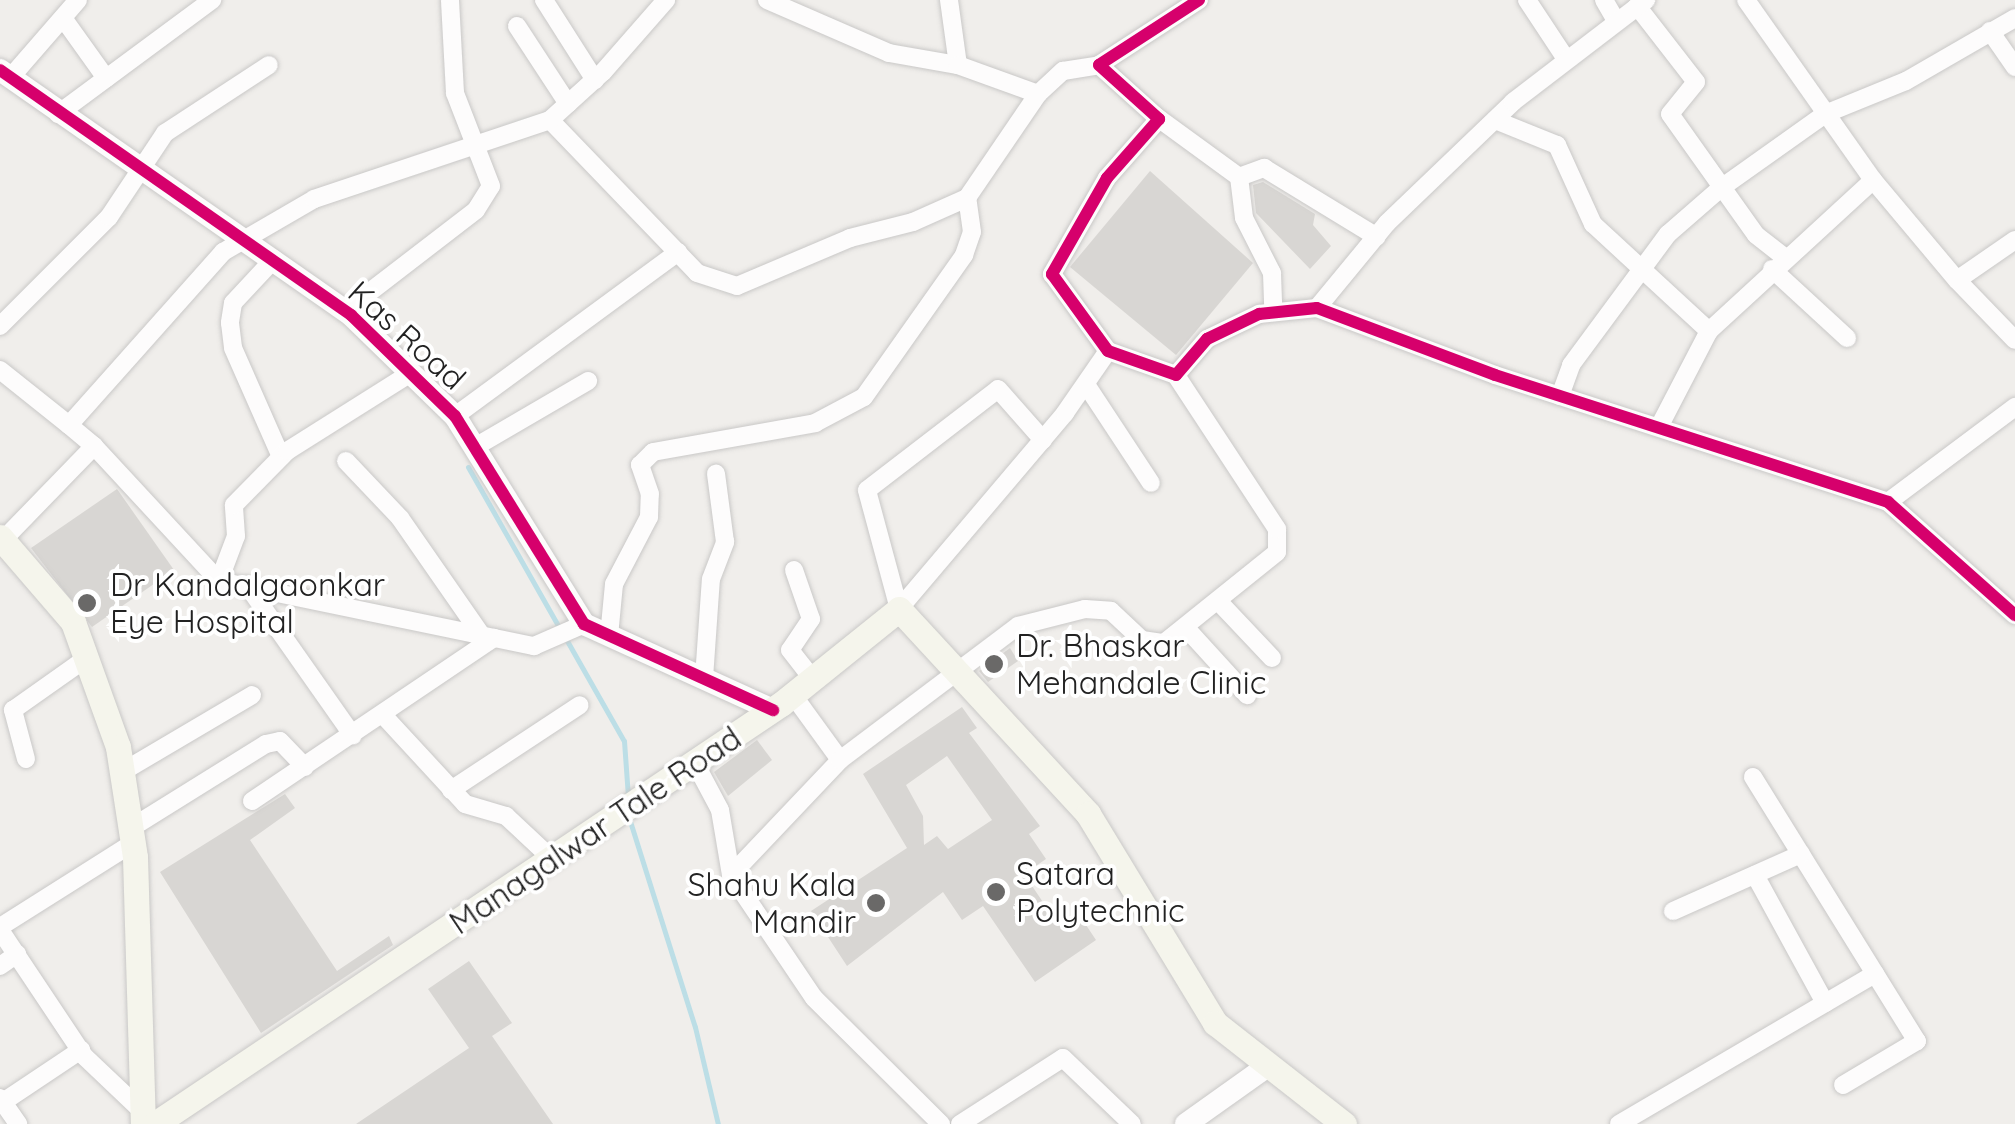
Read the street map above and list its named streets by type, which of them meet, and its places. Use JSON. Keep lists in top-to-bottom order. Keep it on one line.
{"streets":{"main road":["Managalwar Tale Road"],"street":["Kas Road"]},"places":["Dr Kandalgaonkar Eye Hospital","Dr. Bhaskar Mehandale Clinic","Satara Polytechnic","Shahu Kala Mandir"]}
